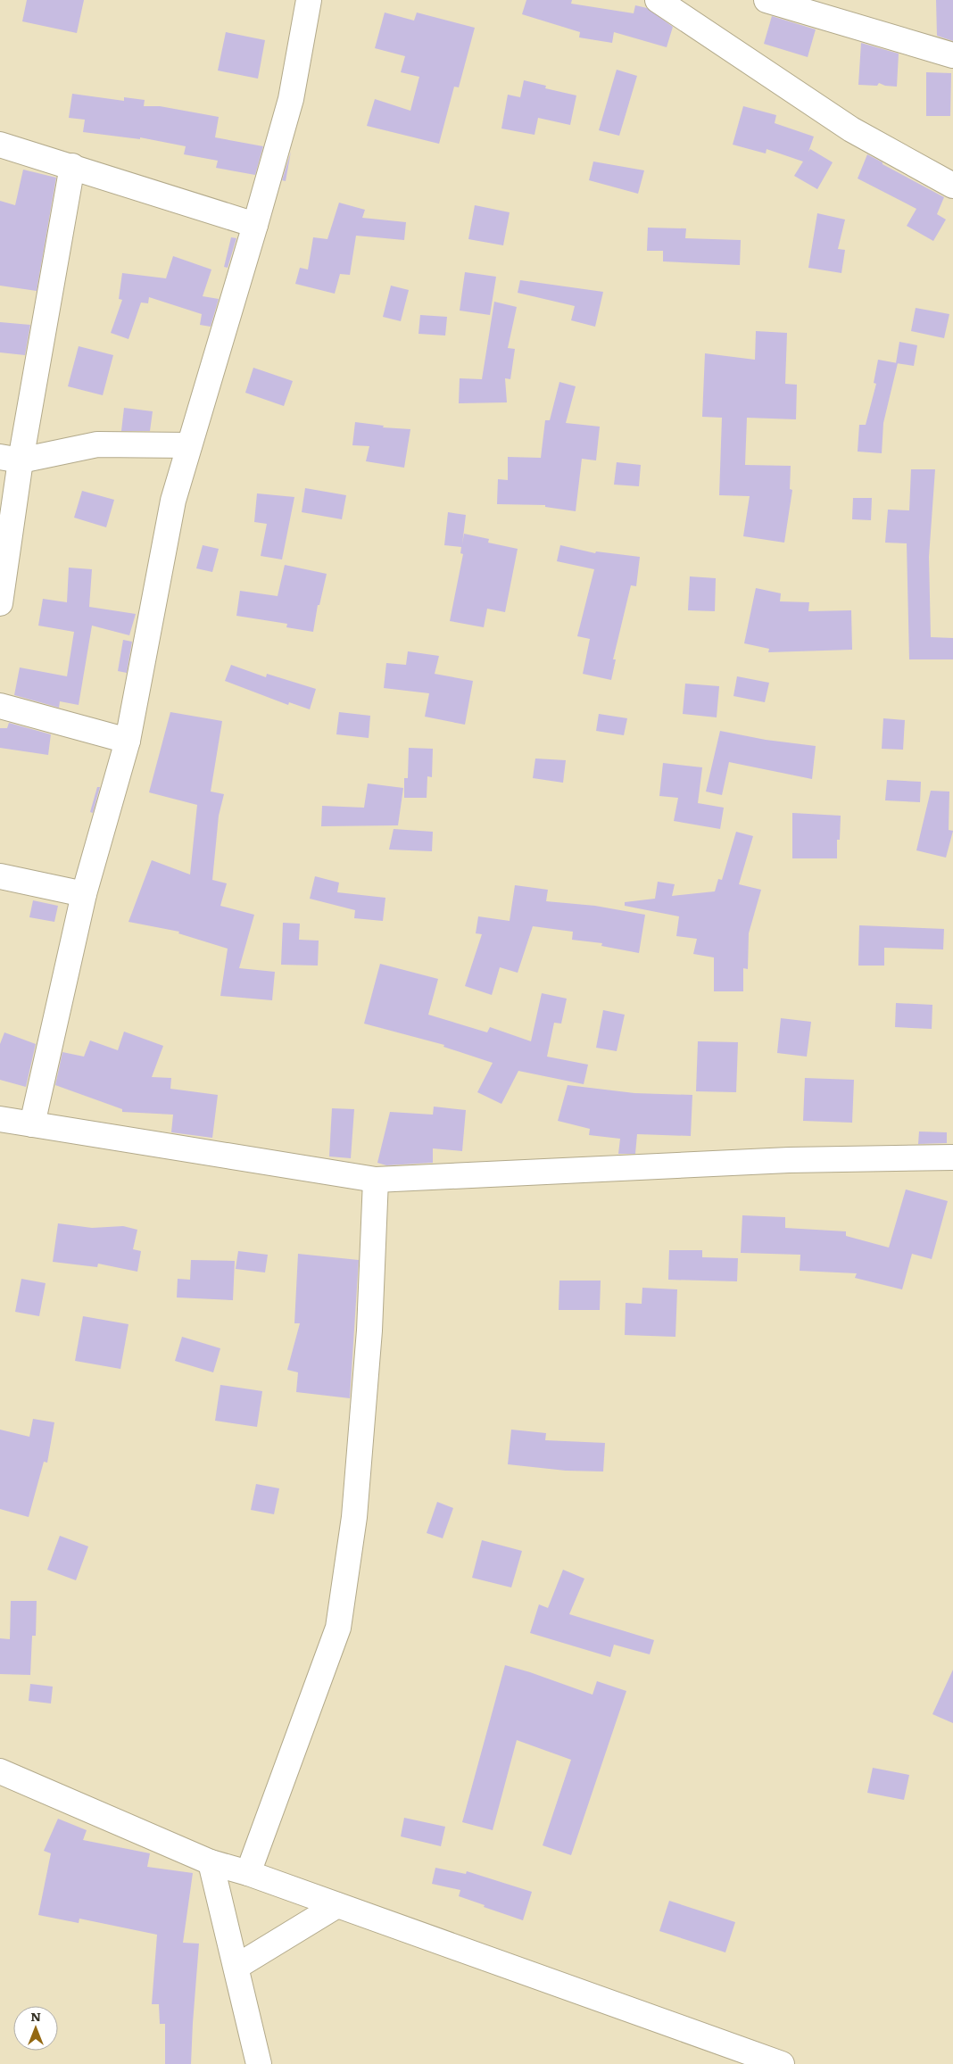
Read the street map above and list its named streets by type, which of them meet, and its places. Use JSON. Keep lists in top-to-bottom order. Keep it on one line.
{"north":"top"}
